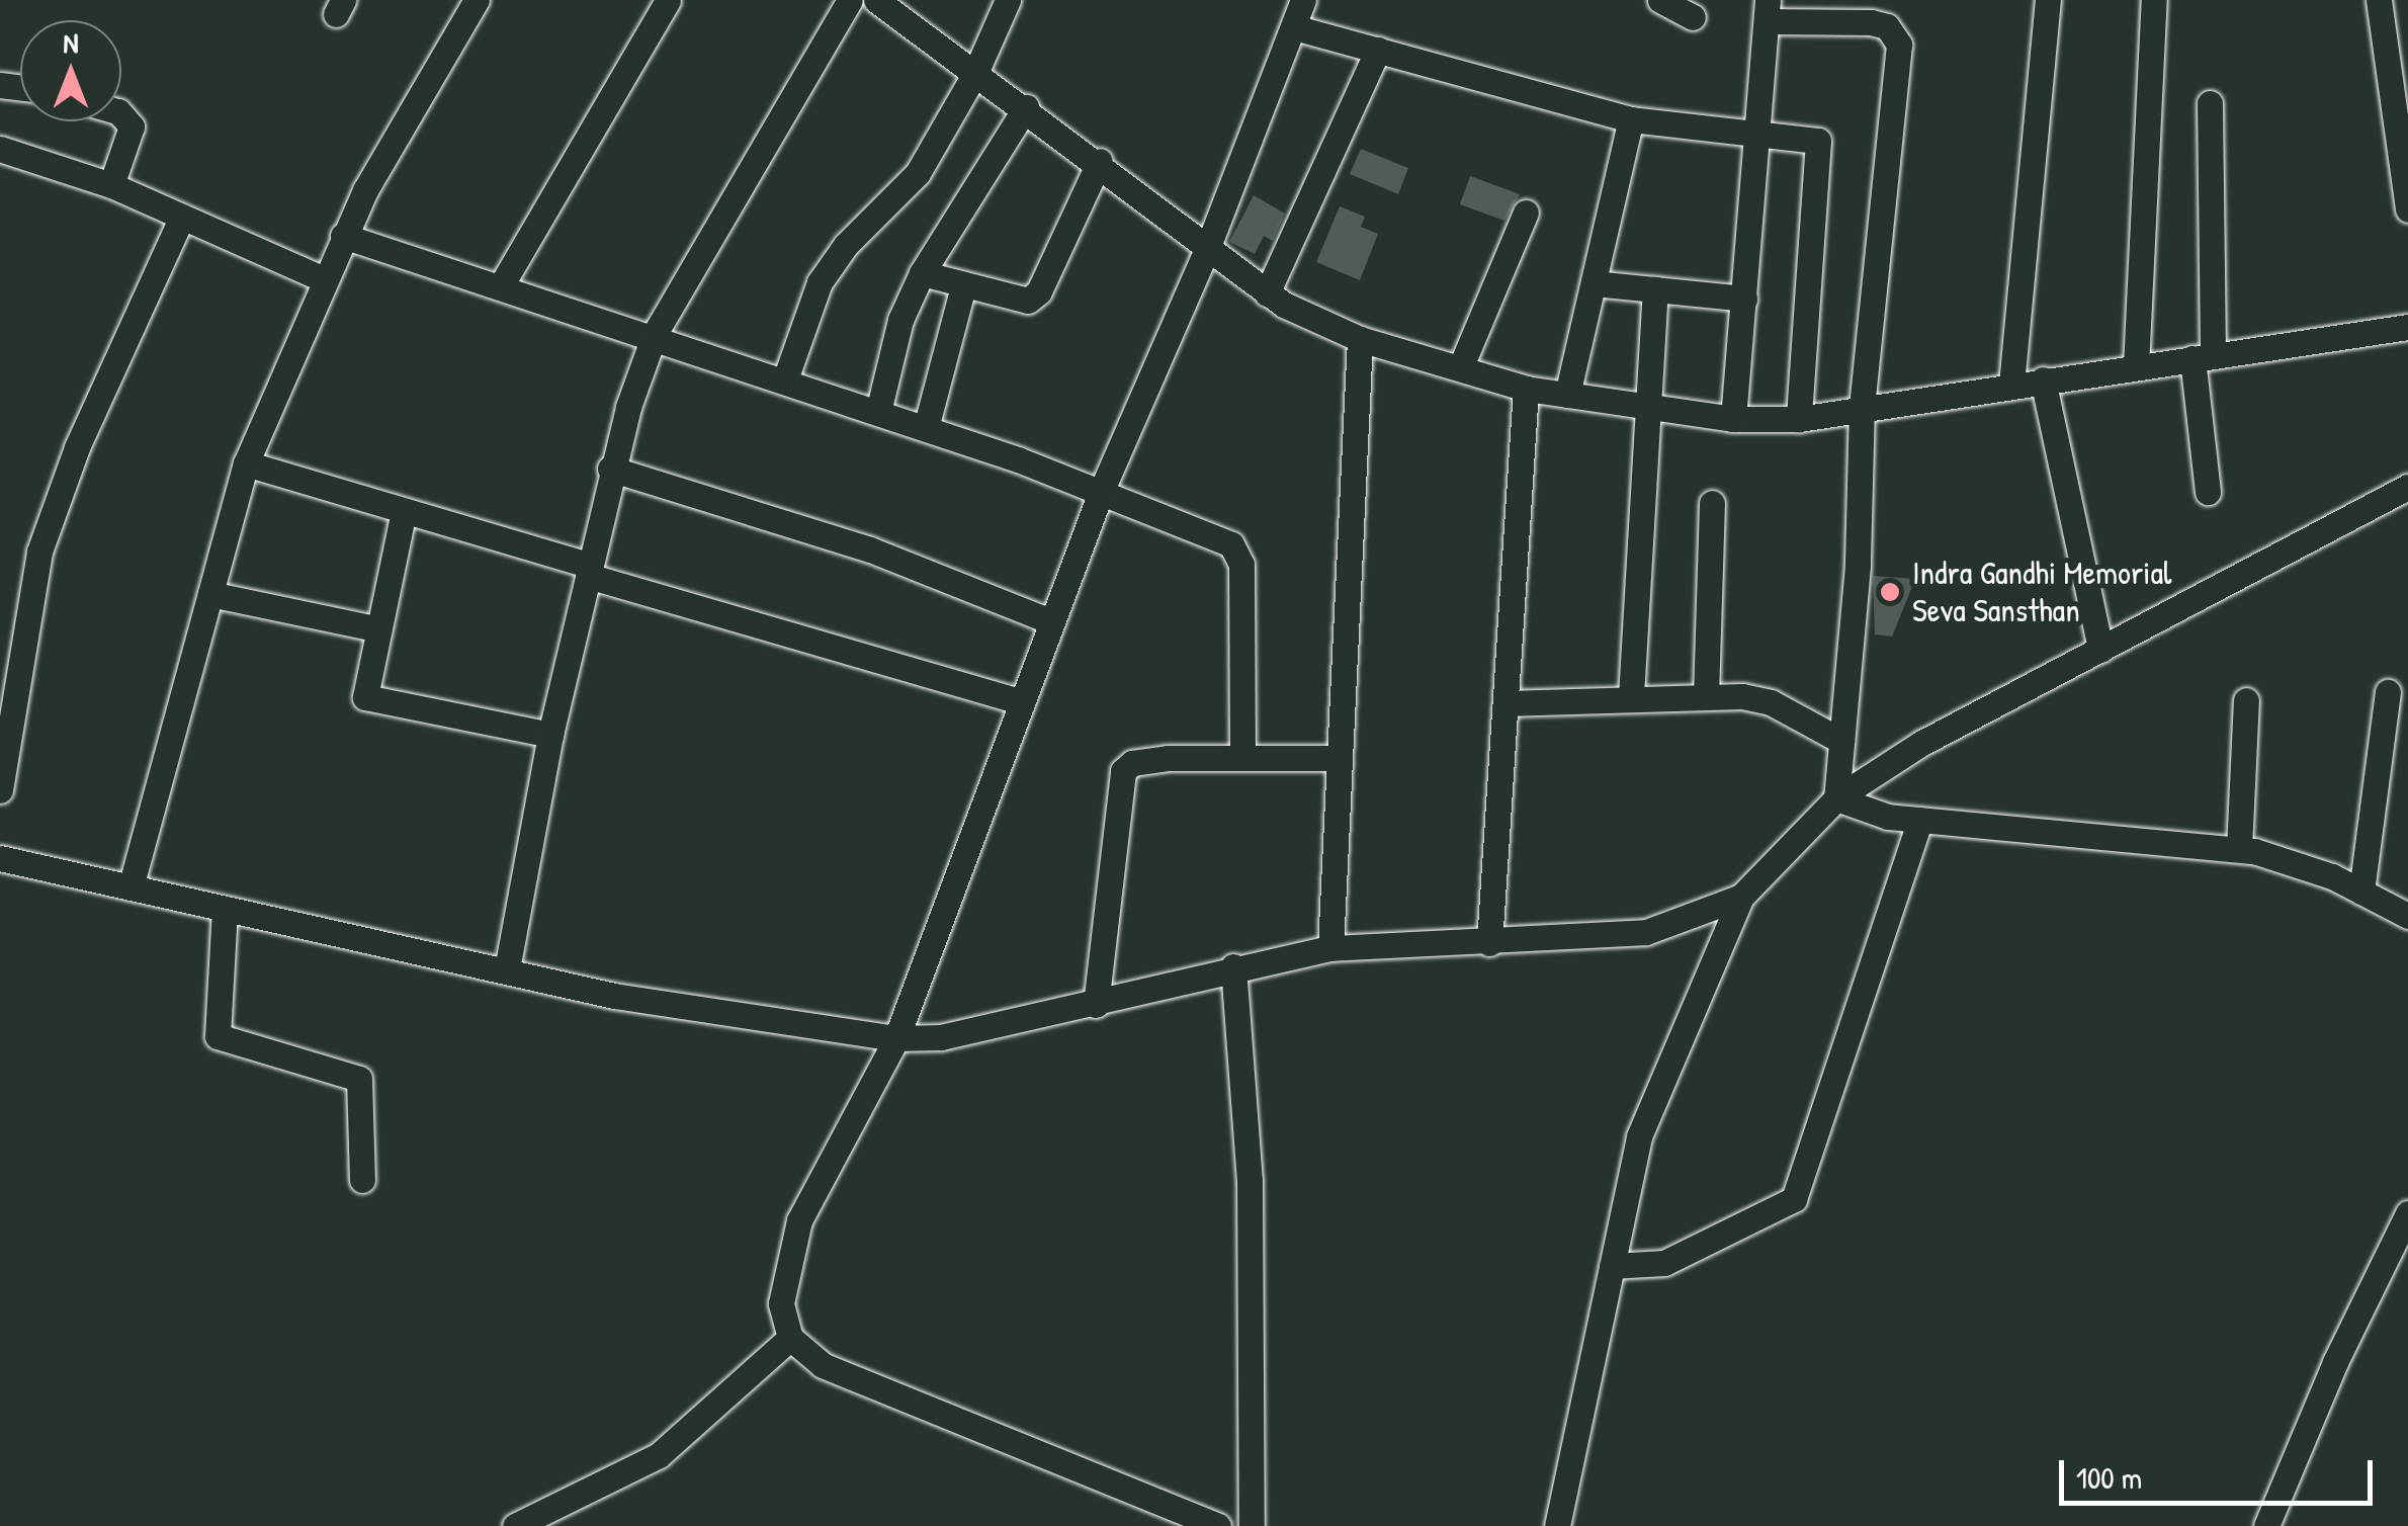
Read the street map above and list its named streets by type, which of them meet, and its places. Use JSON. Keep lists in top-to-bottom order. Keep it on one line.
{"places":["Indra Gandhi Memorial Seva Sansthan"],"scale_bar":"100 m","north":"top"}
